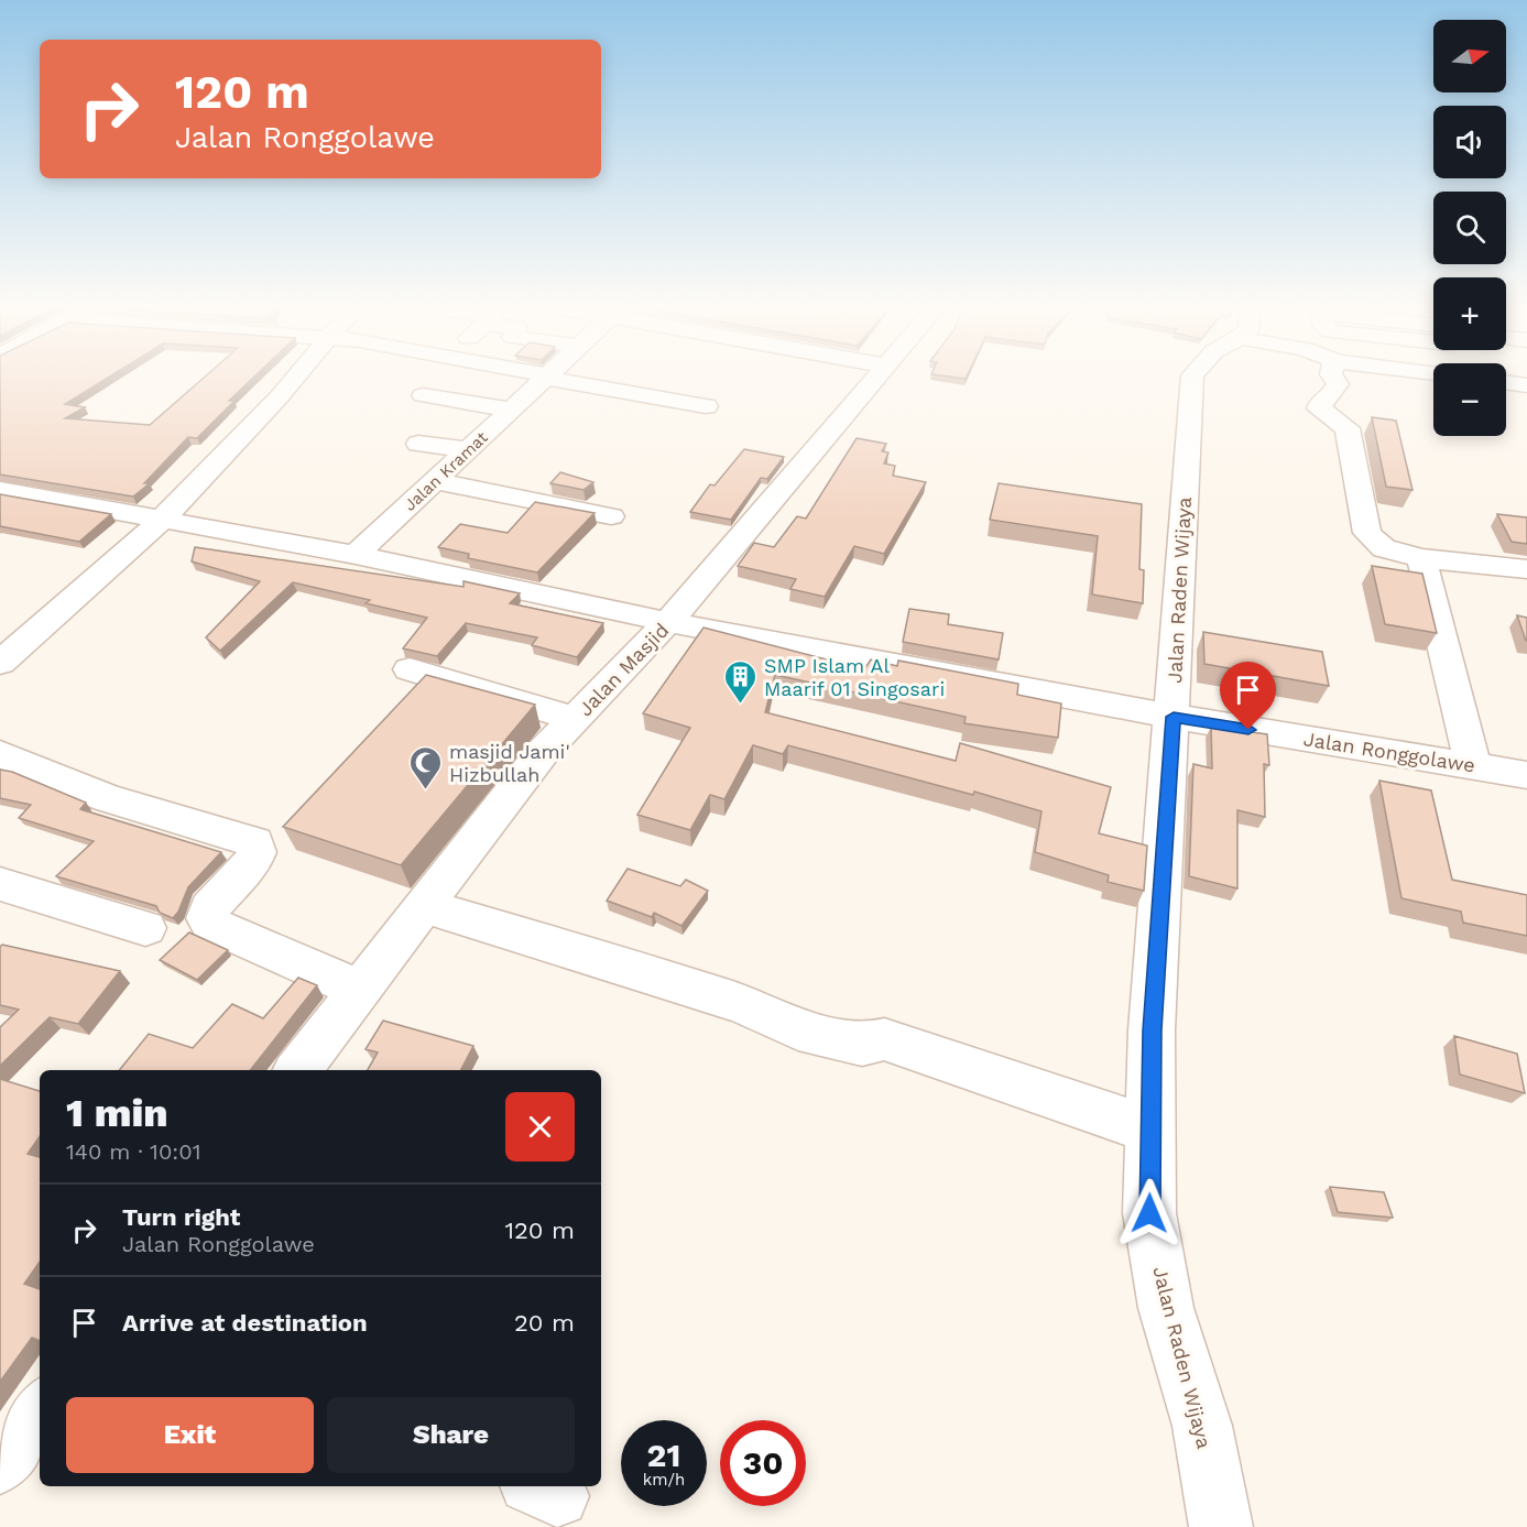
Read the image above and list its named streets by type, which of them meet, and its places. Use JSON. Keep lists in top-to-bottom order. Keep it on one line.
{"streets":{"street":["Jalan Kramat","Jalan Raden Wijaya","Jalan Masjid","Jalan Ronggolawe"]},"crossings":[["Jalan Kramat","Jalan Ronggolawe"],["Jalan Raden Wijaya","Jalan Ronggolawe"],["Jalan Masjid","Jalan Ronggolawe"]],"places":{"building":["SMP Islam Al Maarif 01 Singosari"],"mosque":["masjid Jami' Hizbullah"]},"north":"right","page":{"map_buttons":["+","−"],"turn":["120 m","Jalan Ronggolawe"],"heading":["1 min","140 m · 10:01"],"list":[{"name":"Turn right","note":"Jalan Ronggolawe","value":"120 m"},{"name":"Arrive at destination","value":"20 m"}],"buttons":["Exit","Share"],"speed":"21 km/h","limit":"30"}}
